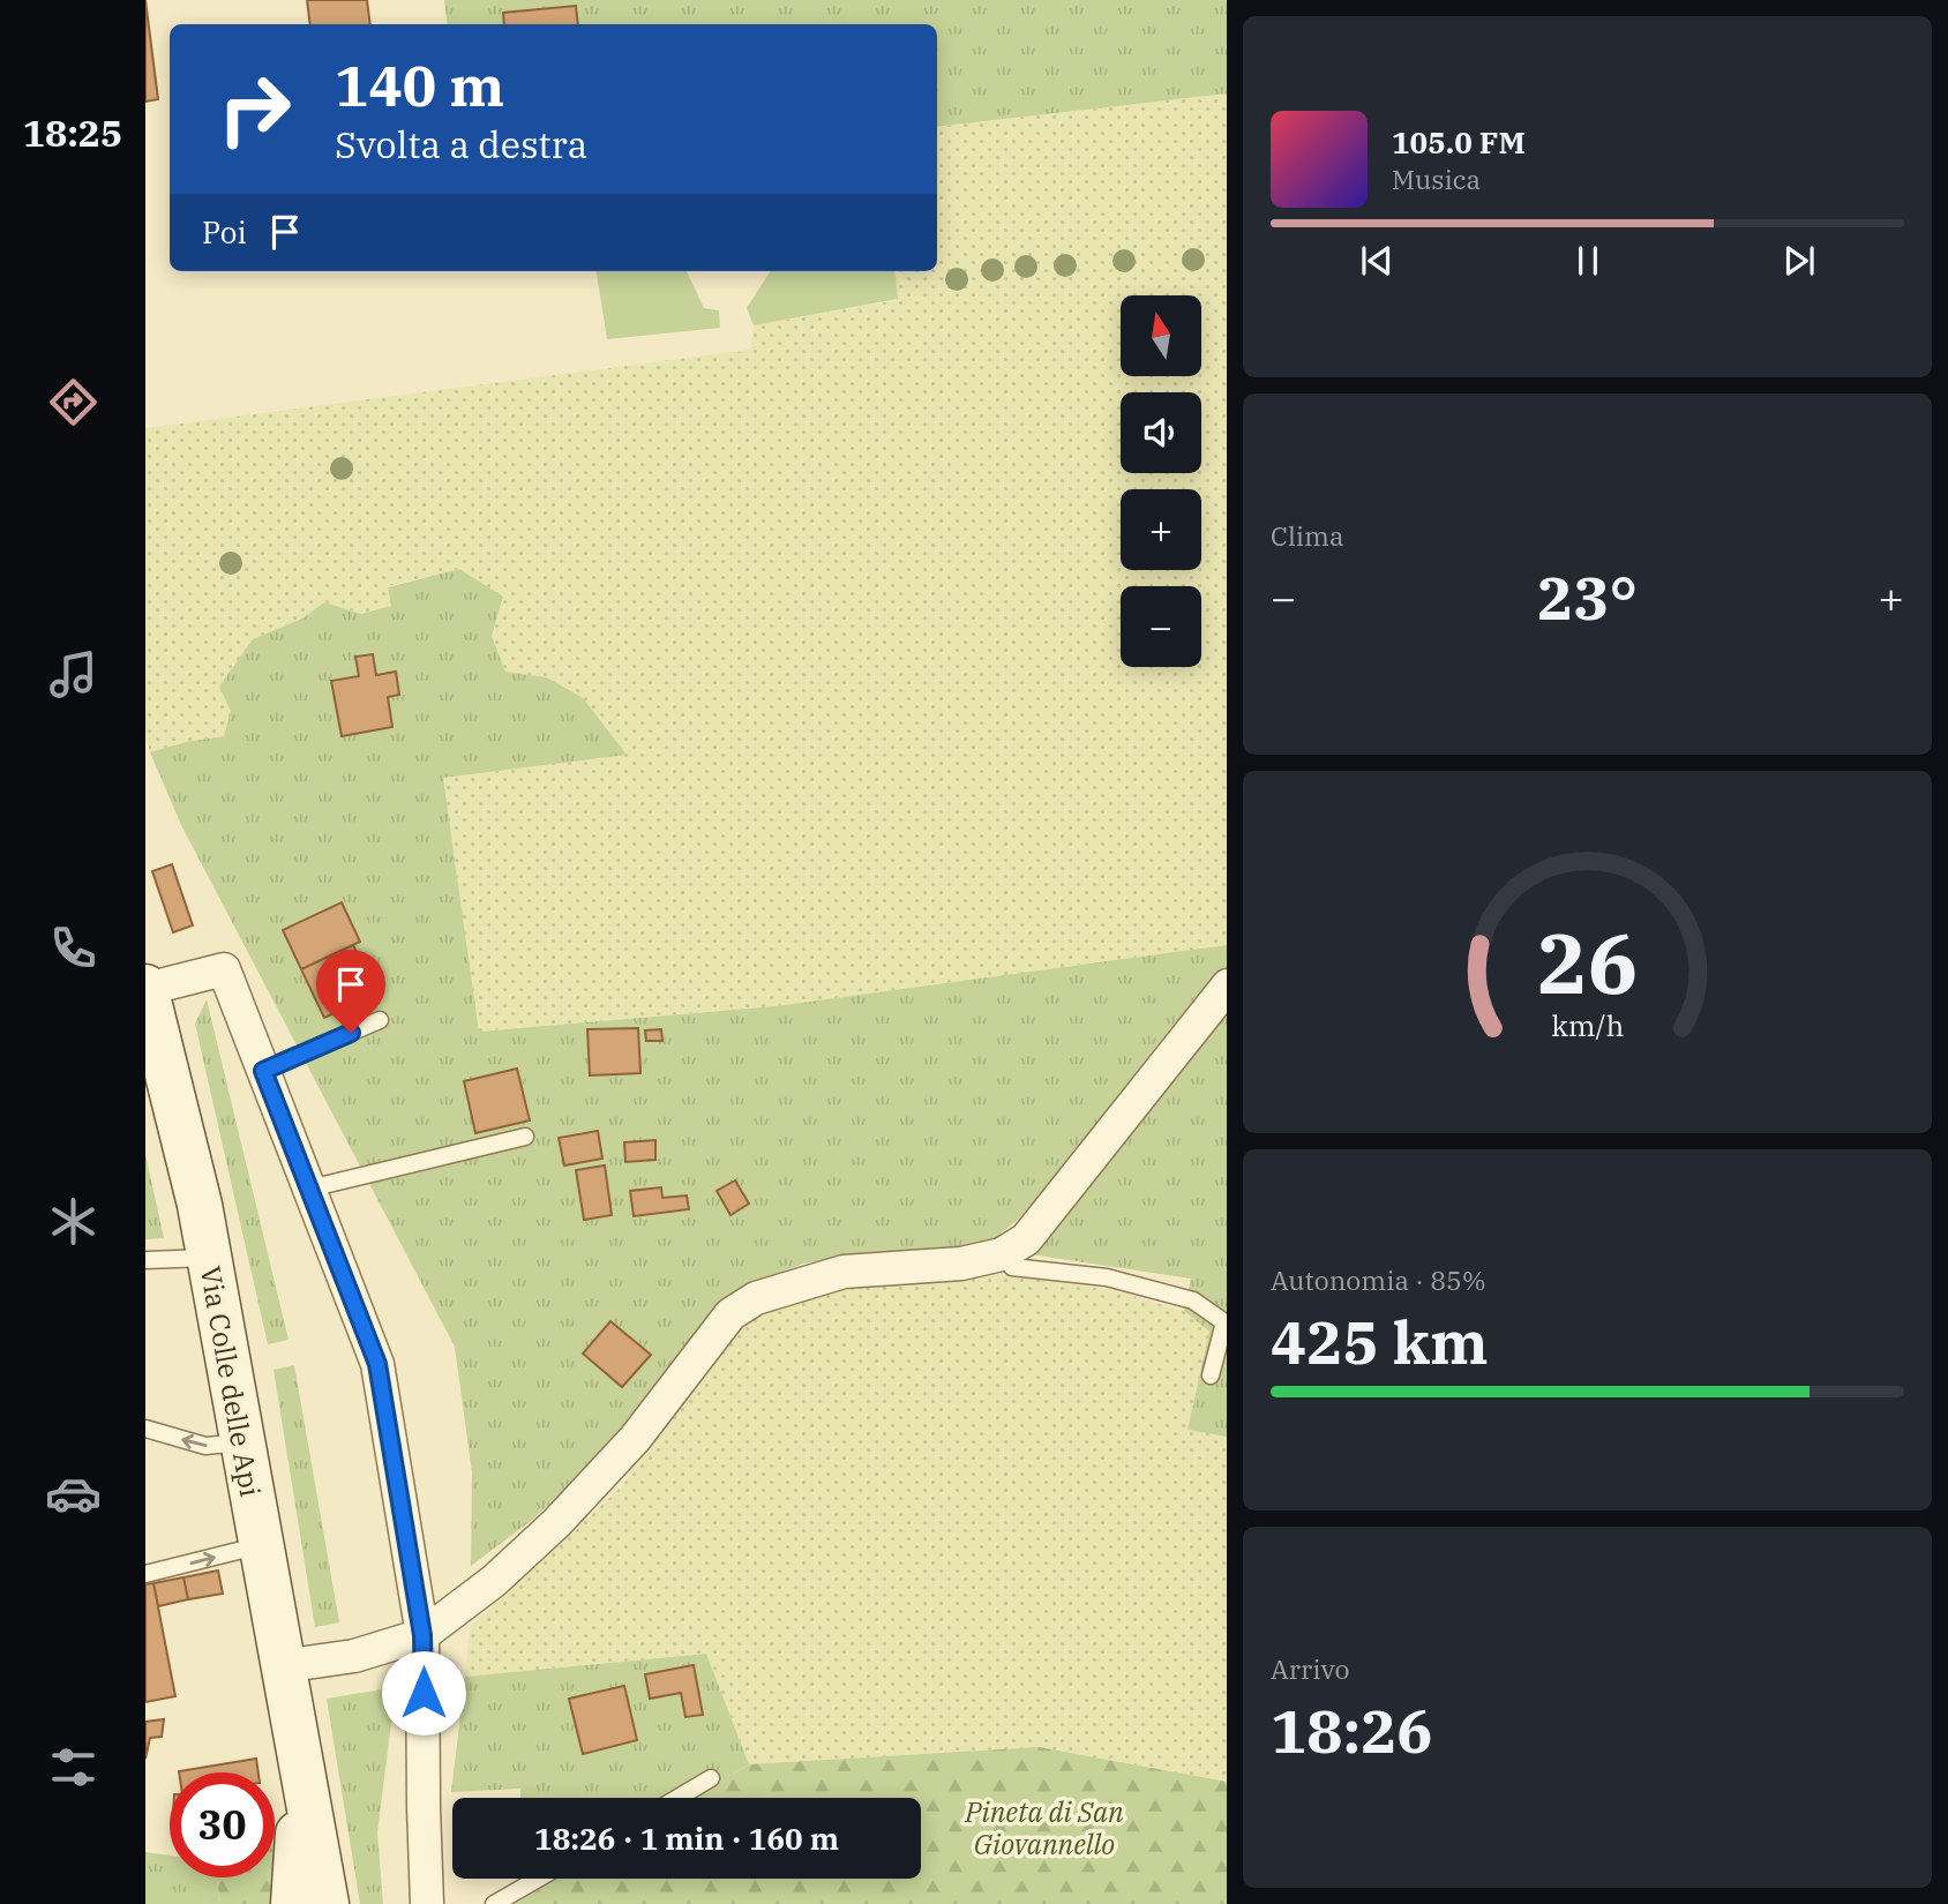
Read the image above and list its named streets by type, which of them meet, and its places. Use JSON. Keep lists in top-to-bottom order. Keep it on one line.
{"streets":{"main road":["Via Colle delle Api"]},"parks":["Pineta di San Giovannello"],"north":"top","page":{"tabs":"18:25","turn":["140 m","Svolta a destra"],"song":["105.0 FM","Musica"],"then":"Poi","map_buttons":["+","−"],"tile":["Clima",["Autonomia · 85%","425 km"],["Arrivo","18:26"]],"heat":["−","23°","+"],"limit":"30","trip":"18:26 · 1 min · 160 m","gauge":["26","km/h"]}}
